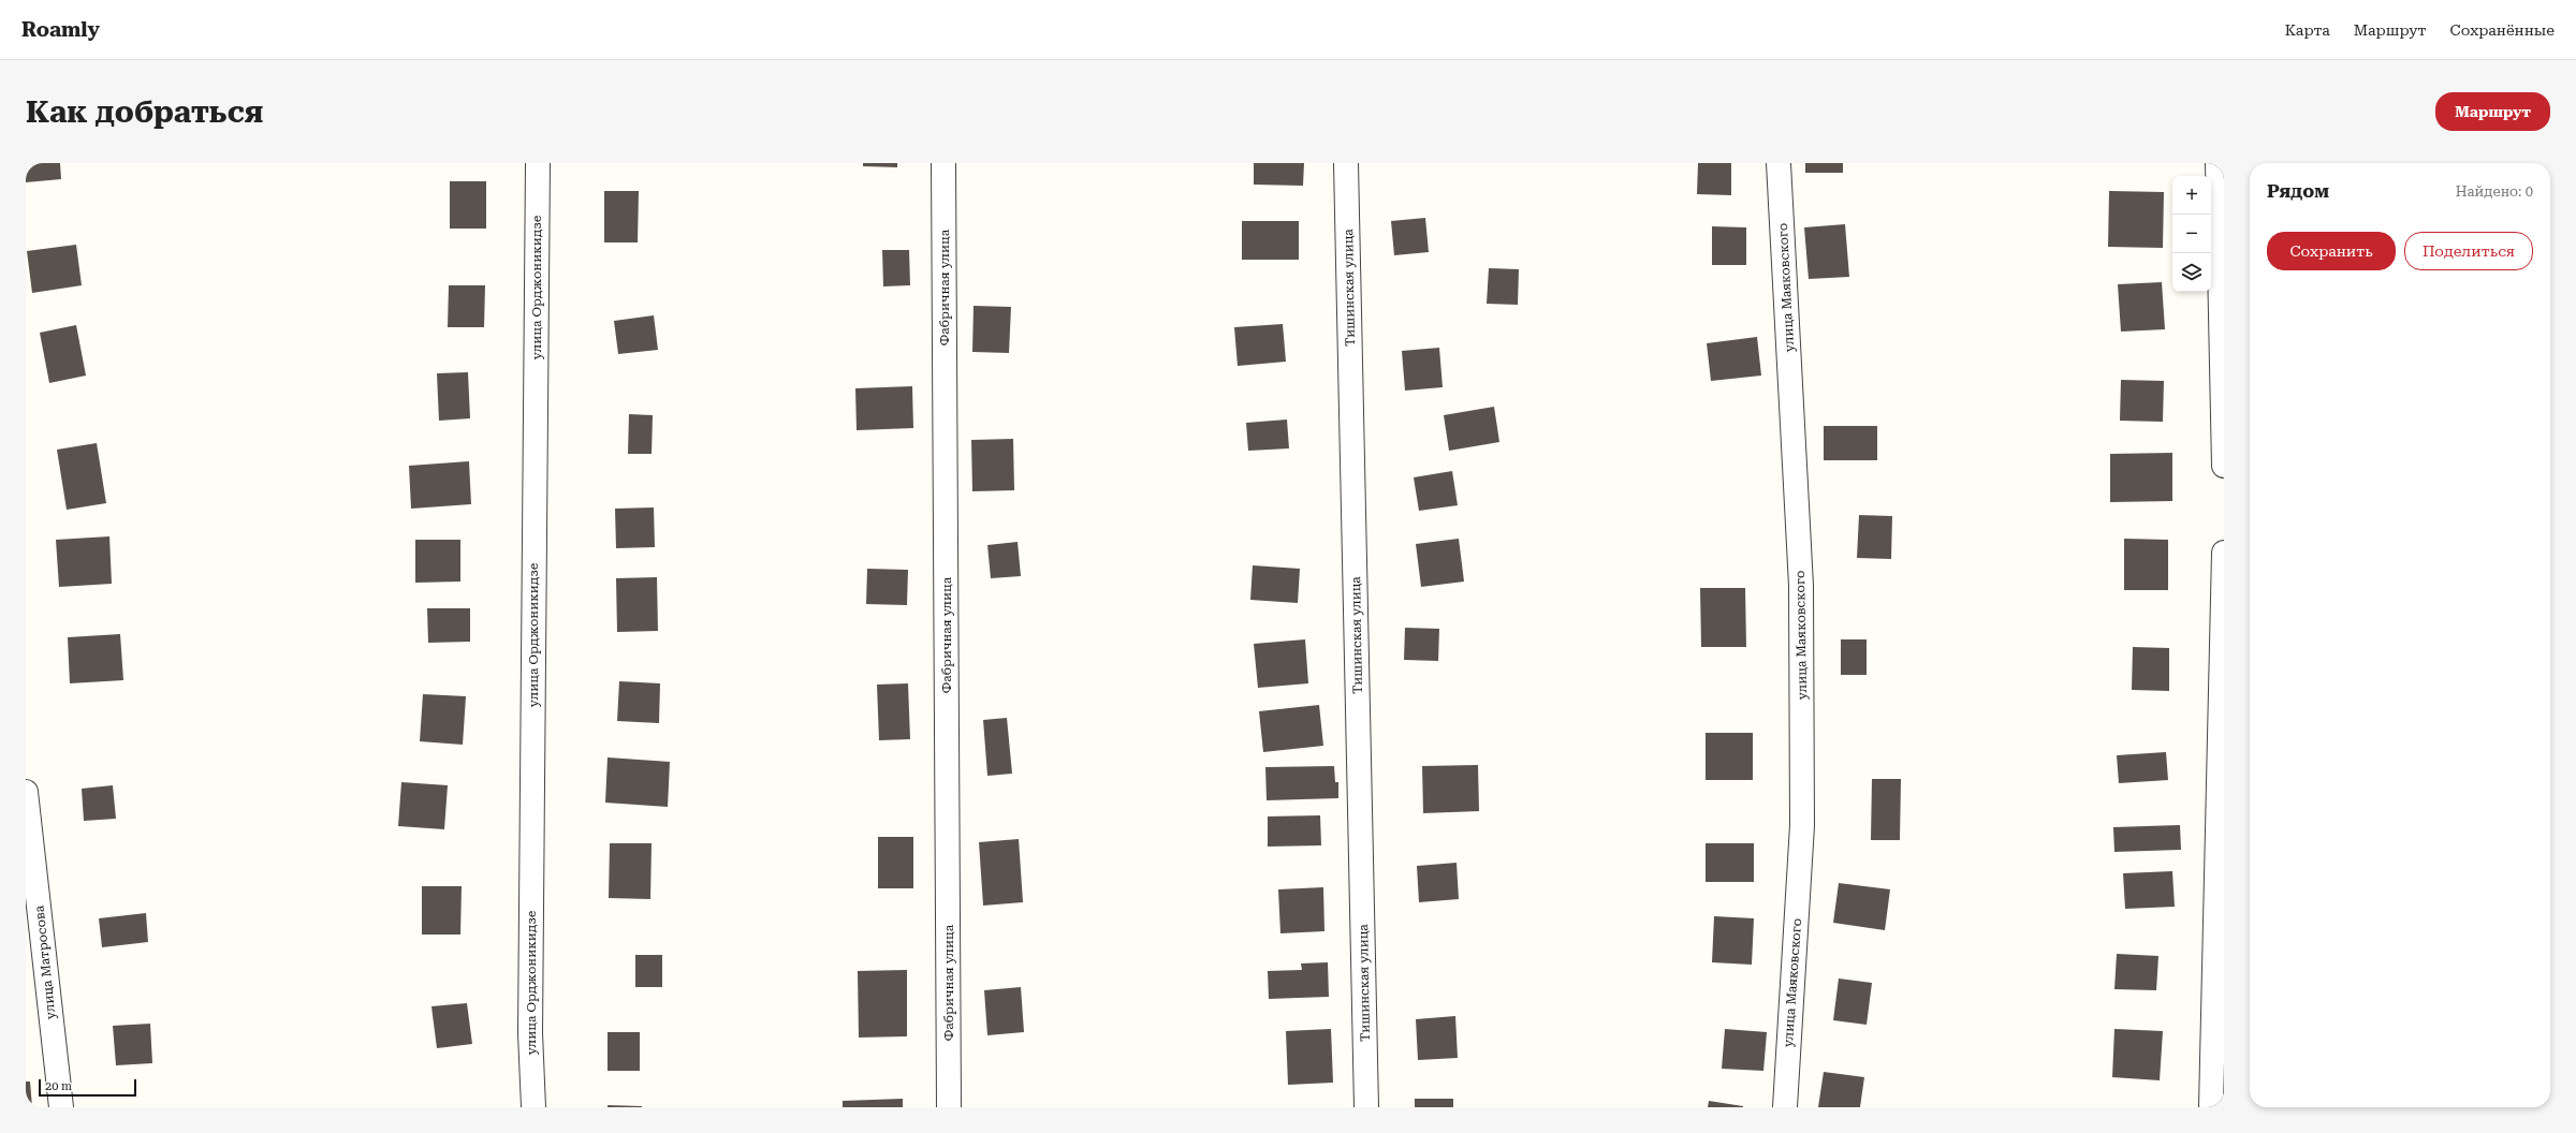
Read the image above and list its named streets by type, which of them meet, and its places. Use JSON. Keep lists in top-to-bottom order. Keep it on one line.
{"streets":{"street":["улица Орджоникидзе","Фабричная улица","Тишинская улица","улица Маяковского","улица Матросова"]},"scale_bar":"20 m","page":{"header":"Roamly","nav":["Карта","Маршрут","Сохранённые"],"buttons":["Маршрут",["Сохранить","Поделиться"]],"title":"Как добраться","heading":["Рядом","Найдено: 0"],"map_buttons":["+","−"],"scale":"20 m"}}
